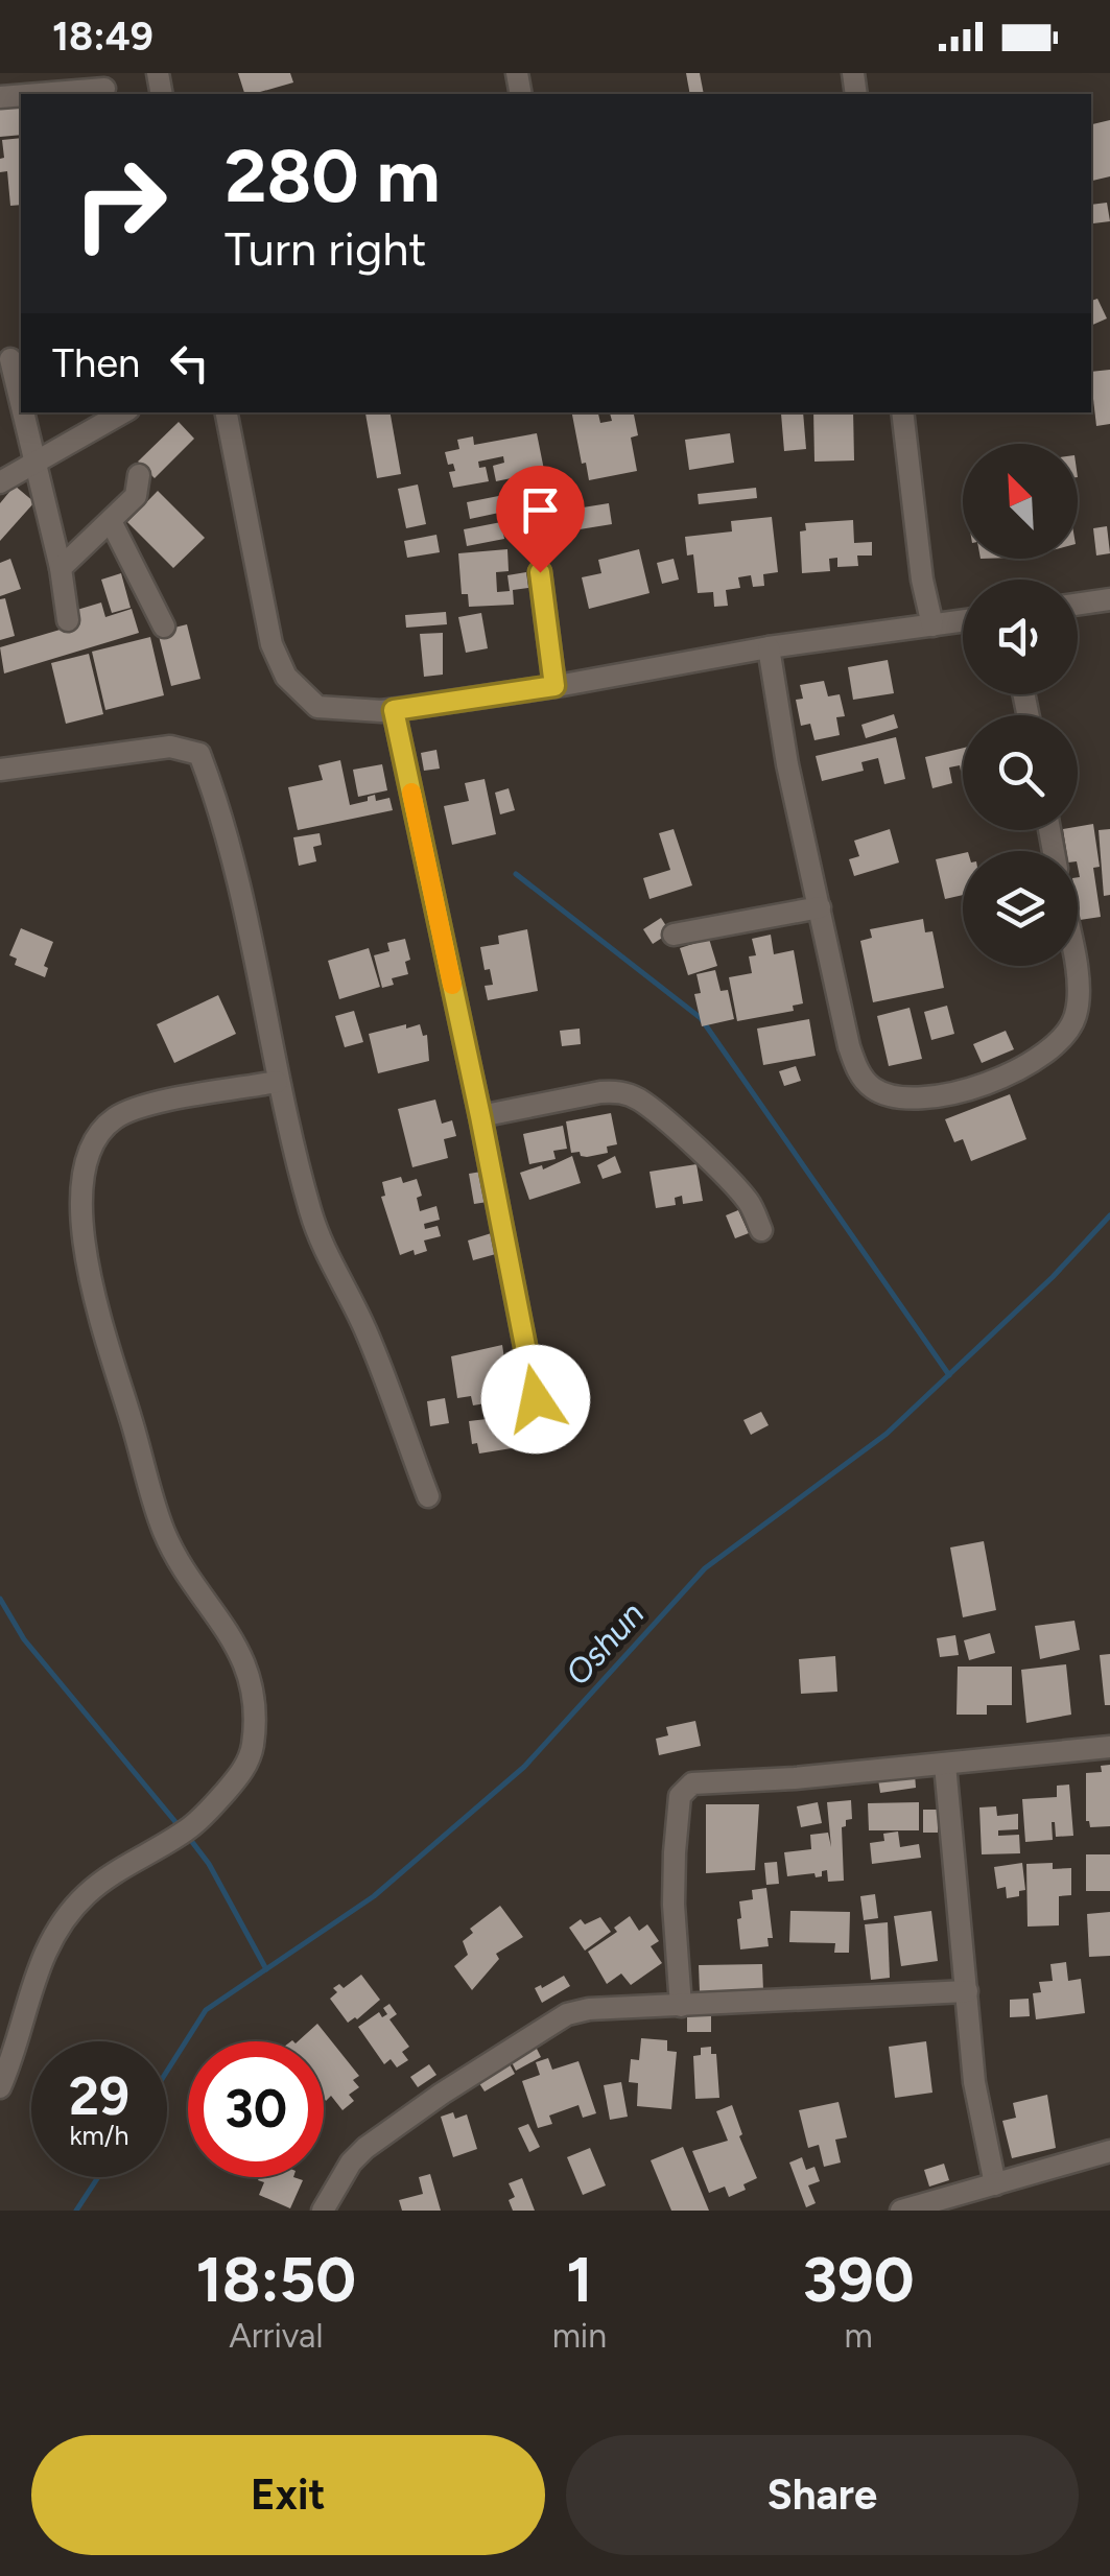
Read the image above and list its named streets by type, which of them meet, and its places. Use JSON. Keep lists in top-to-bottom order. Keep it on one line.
{"water":["Oshun"],"north":"top left","page":{"status":"18:49","turn":["280 m","Turn right"],"then":"Then","speed":"29 km/h","limit":"30","eta":["18:50","Arrival","1","min","390","m"],"buttons":["Exit","Share"]}}
